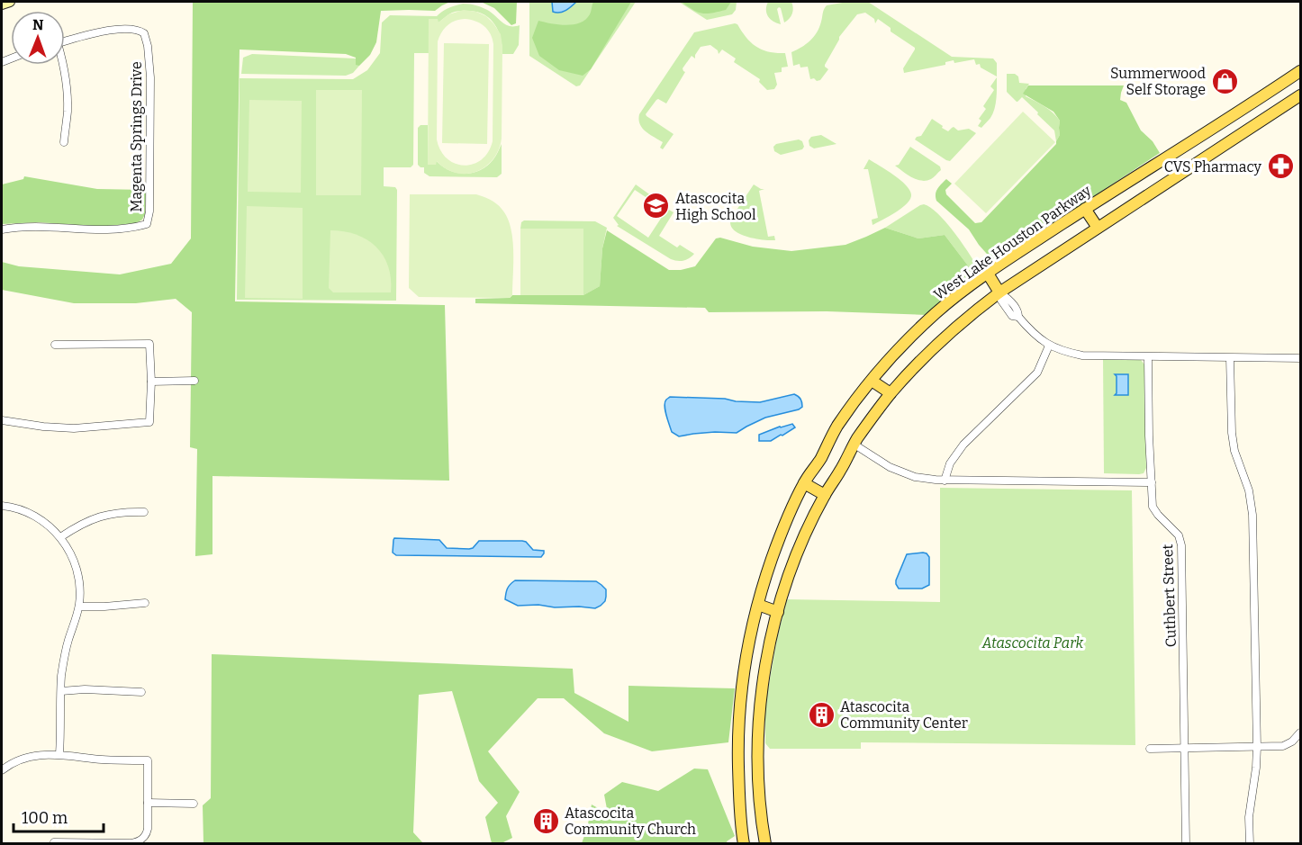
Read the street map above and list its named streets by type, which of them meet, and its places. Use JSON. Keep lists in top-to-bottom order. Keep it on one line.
{"streets":{"main road":["West Lake Houston Parkway"],"street":["Magenta Springs Drive","Cuthbert Street"]},"parks":["Atascocita Park"],"places":{"shop":["Summerwood Self Storage"],"pharmacy":["CVS Pharmacy"],"school or university":["Atascocita High School"],"building":["Atascocita Community Center","Atascocita Community Church"]},"scale_bar":"100 m","north":"top"}
